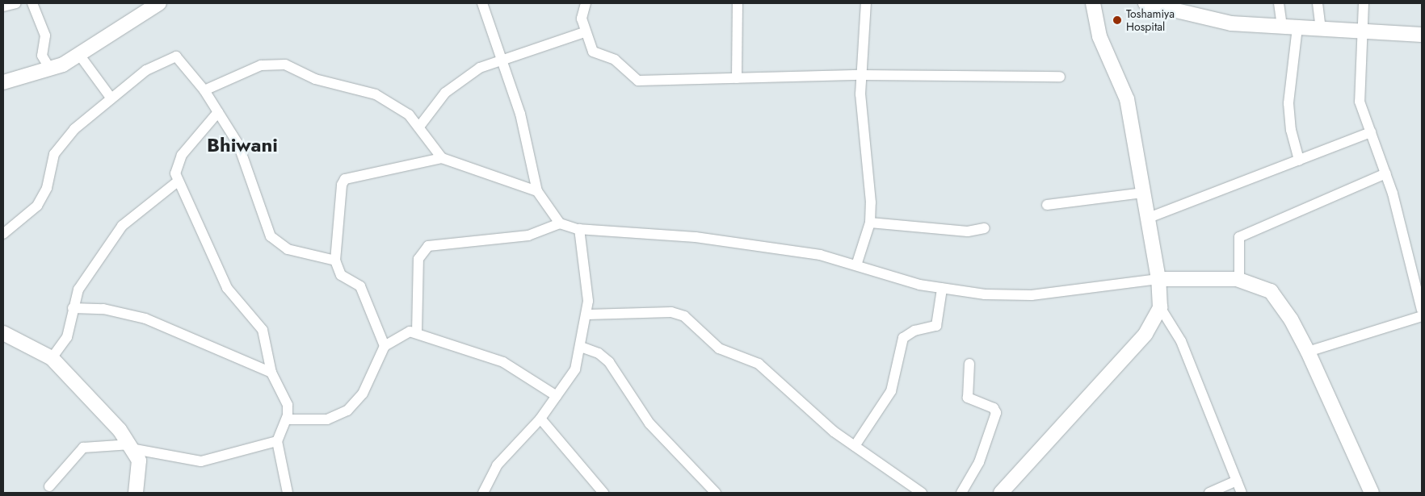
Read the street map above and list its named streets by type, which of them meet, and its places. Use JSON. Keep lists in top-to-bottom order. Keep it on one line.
{"districts":["Bhiwani"],"places":["Toshamiya Hospital"]}
